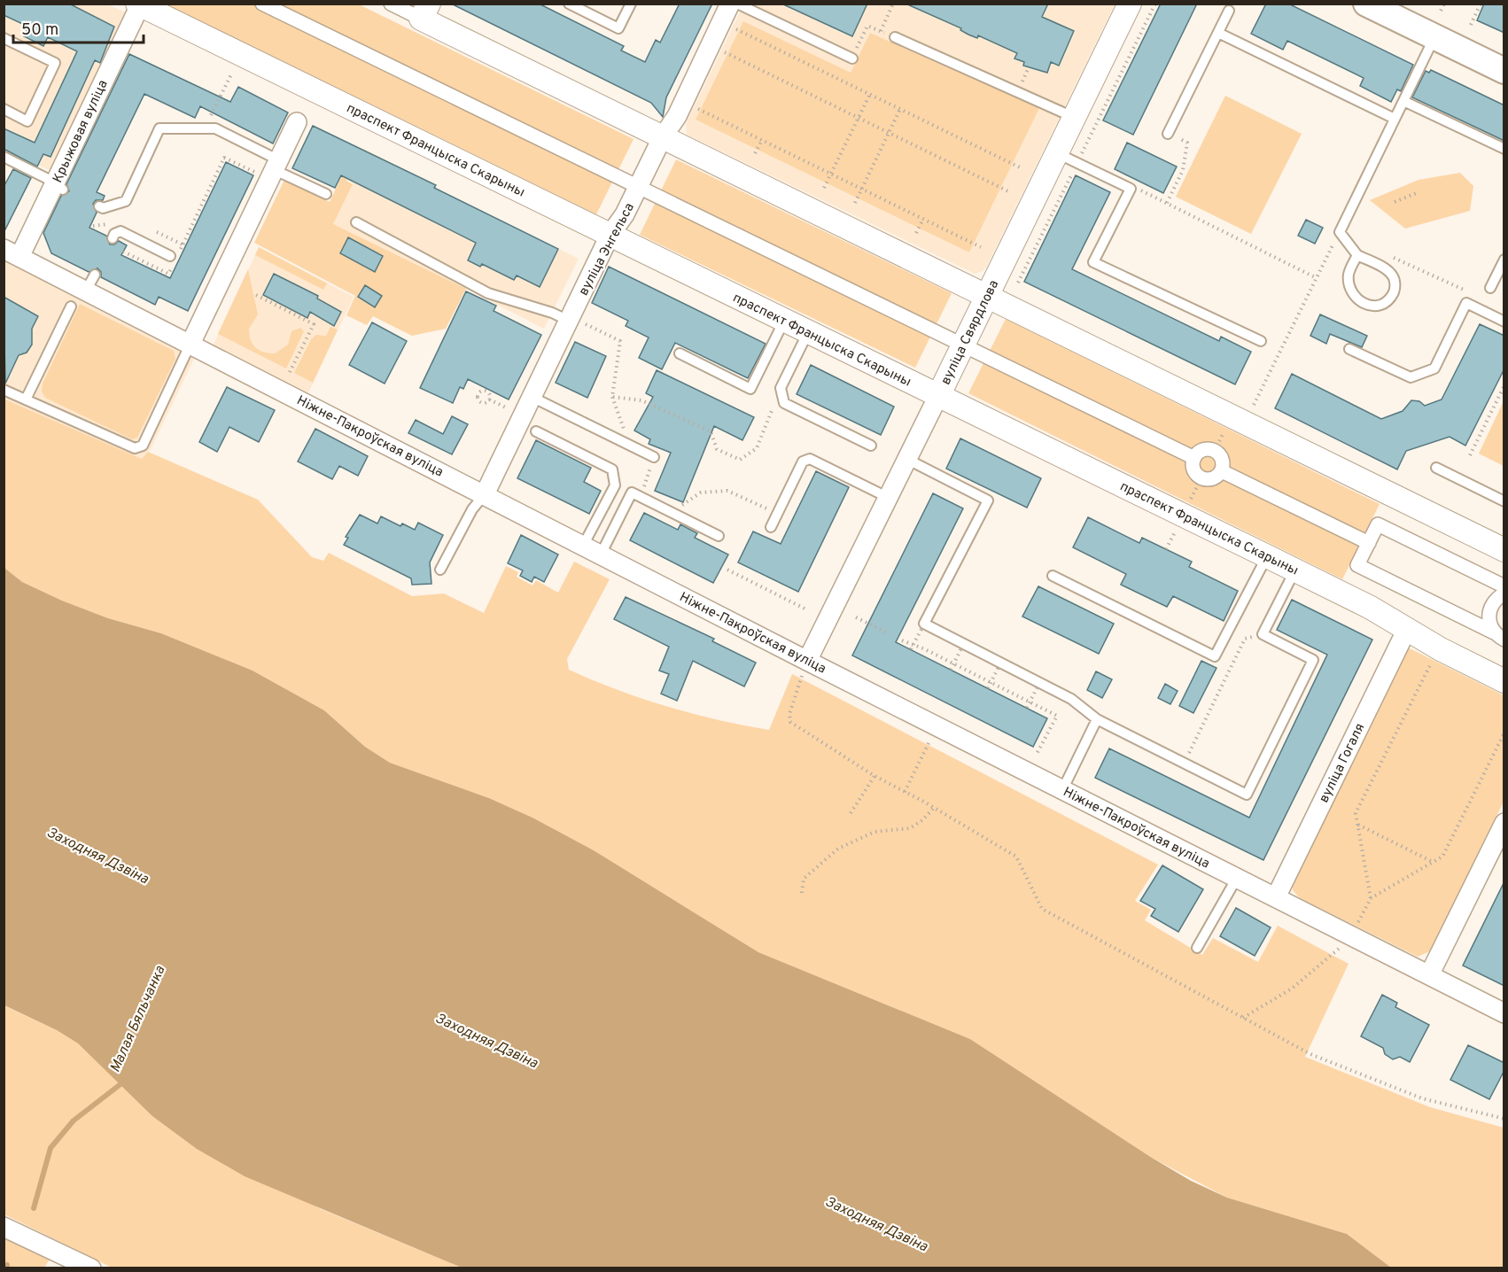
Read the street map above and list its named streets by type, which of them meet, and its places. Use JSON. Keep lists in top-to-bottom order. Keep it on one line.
{"streets":{"street":["Крыжовая вуліца","праспект Францыска Скарыны","вуліца Энгельса","вуліца Свярдлова","Ніжне-Пакроўская вуліца","вуліца Гогаля"]},"crossings":[["Крыжовая вуліца","праспект Францыска Скарыны"],["Крыжовая вуліца","Ніжне-Пакроўская вуліца"],["праспект Францыска Скарыны","вуліца Энгельса"],["праспект Францыска Скарыны","вуліца Свярдлова"],["праспект Францыска Скарыны","вуліца Гогаля"],["вуліца Энгельса","Ніжне-Пакроўская вуліца"],["вуліца Свярдлова","Ніжне-Пакроўская вуліца"],["Ніжне-Пакроўская вуліца","вуліца Гогаля"]],"water":["Заходняя Дзвіна","Малая Бяльчанка"],"scale_bar":"50 m"}
